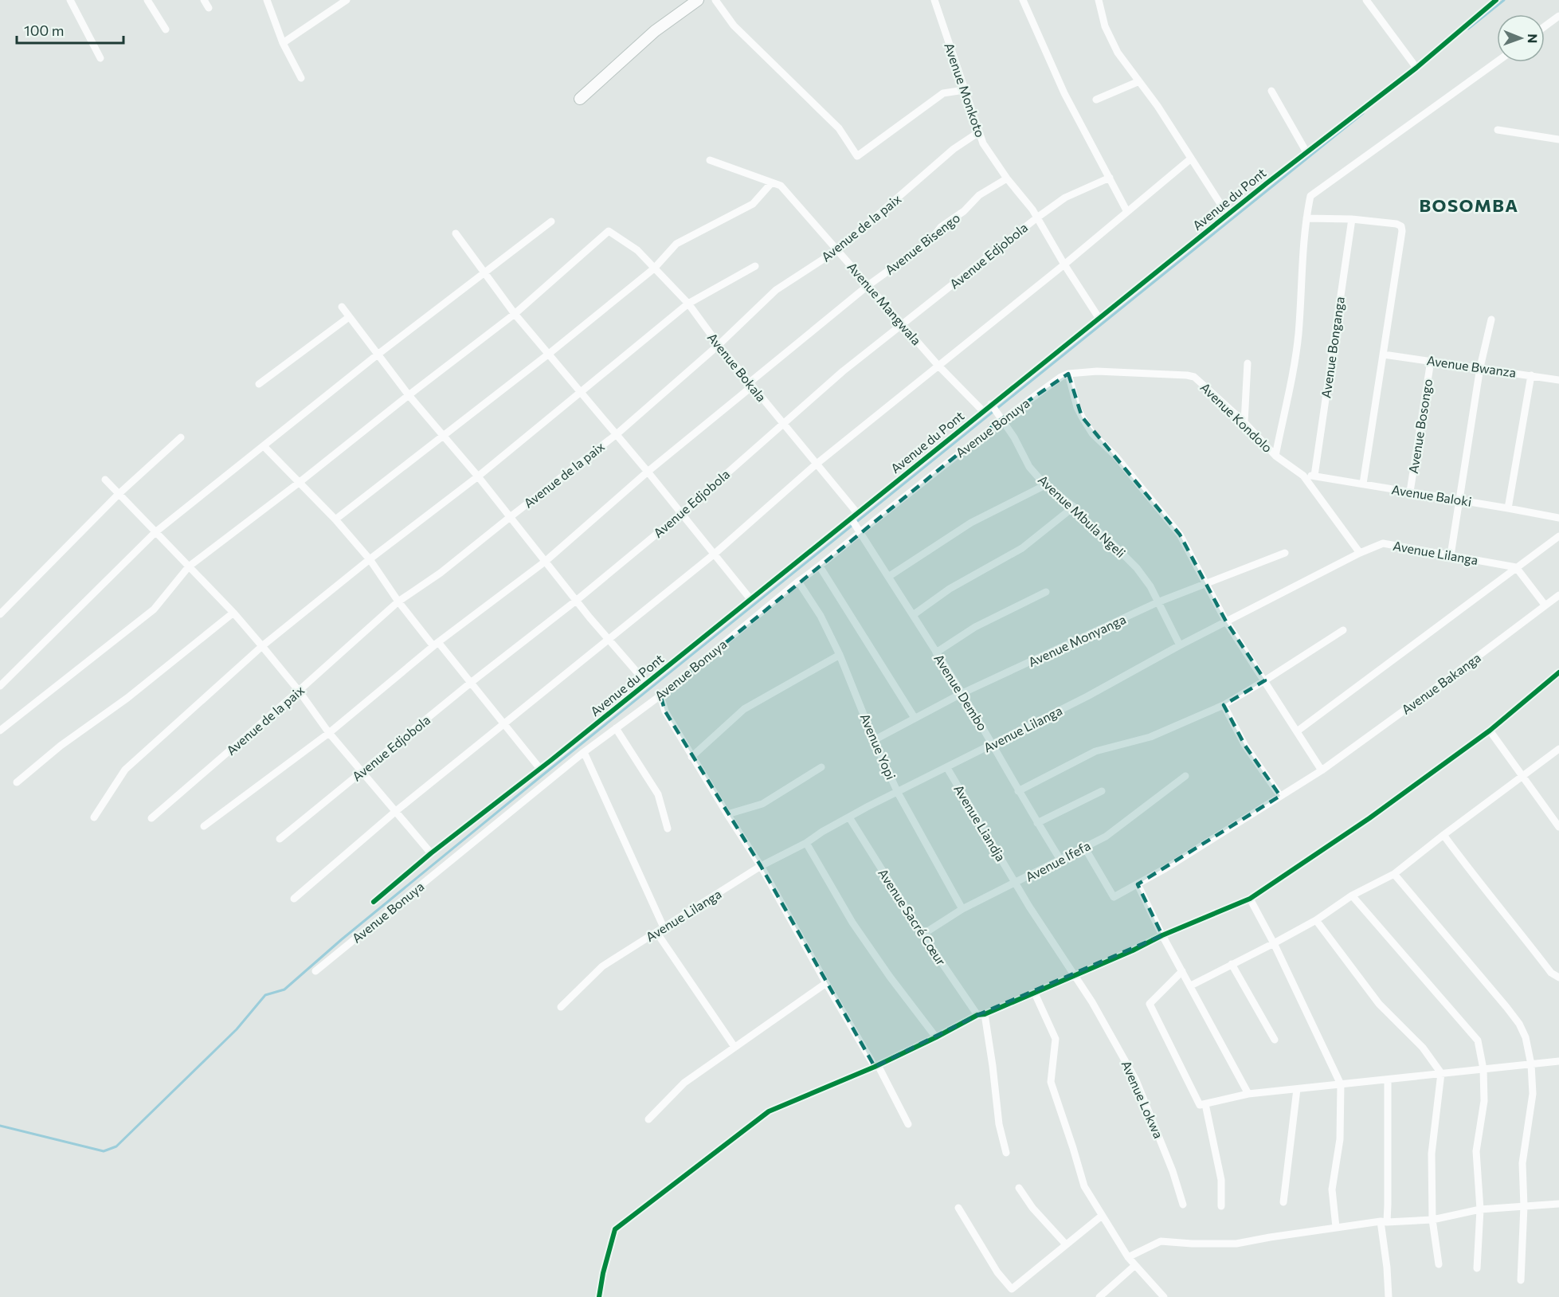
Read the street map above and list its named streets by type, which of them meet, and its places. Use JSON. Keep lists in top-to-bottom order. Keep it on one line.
{"streets":{"street":["Avenue Monkoto","Avenue du Pont","Avenue de la paix","Avenue Bisengo","Avenue Edjobola","Avenue Mangwala","Avenue Bonganga","Avenue Bwanza","Avenue Bokala","Avenue Kondolo","Avenue Bosongo","Avenue Bonuya","Avenue Baloki","Avenue Mbula Ngeli","Avenue Lilanga","Avenue Monyanga","Avenue Bakanga","Avenue Dembo","Avenue Yopi","Avenue Liandja","Avenue Ifefa","Avenue Sacré Cœur","Avenue Lokwa"]},"crossings":[["Avenue Monkoto","Avenue du Pont"],["Avenue Monkoto","Avenue de la paix"],["Avenue Monkoto","Avenue Bisengo"],["Avenue Monkoto","Avenue Edjobola"],["Avenue du Pont","Avenue Mangwala"],["Avenue du Pont","Avenue Bokala"],["Avenue du Pont","Avenue Bonuya"],["Avenue du Pont","Avenue Mbula Ngeli"],["Avenue du Pont","Avenue Dembo"],["Avenue de la paix","Avenue Mangwala"],["Avenue de la paix","Avenue Bokala"],["Avenue Bisengo","Avenue Mangwala"],["Avenue Bisengo","Avenue Bokala"],["Avenue Edjobola","Avenue Mangwala"],["Avenue Edjobola","Avenue Bokala"],["Avenue Bonganga","Avenue Baloki"],["Avenue Bwanza","Avenue Bosongo"],["Avenue Bokala","Avenue Bonuya"],["Avenue Bokala","Avenue Dembo"],["Avenue Kondolo","Avenue Bonuya"],["Avenue Kondolo","Avenue Baloki"],["Avenue Kondolo","Avenue Lilanga"],["Avenue Bosongo","Avenue Baloki"],["Avenue Bonuya","Avenue Mbula Ngeli"],["Avenue Bonuya","Avenue Dembo"],["Avenue Bonuya","Avenue Yopi"],["Avenue Mbula Ngeli","Avenue Lilanga"],["Avenue Mbula Ngeli","Avenue Monyanga"],["Avenue Lilanga","Avenue Dembo"],["Avenue Lilanga","Avenue Yopi"],["Avenue Lilanga","Avenue Liandja"],["Avenue Lilanga","Avenue Sacré Cœur"],["Avenue Monyanga","Avenue Dembo"],["Avenue Monyanga","Avenue Yopi"],["Avenue Bakanga","Avenue Ifefa"],["Avenue Dembo","Avenue Ifefa"],["Avenue Yopi","Avenue Ifefa"],["Avenue Liandja","Avenue Ifefa"],["Avenue Liandja","Avenue Lokwa"],["Avenue Ifefa","Avenue Sacré Cœur"]],"districts":["BOSOMBA"],"scale_bar":"100 m","north":"right"}
